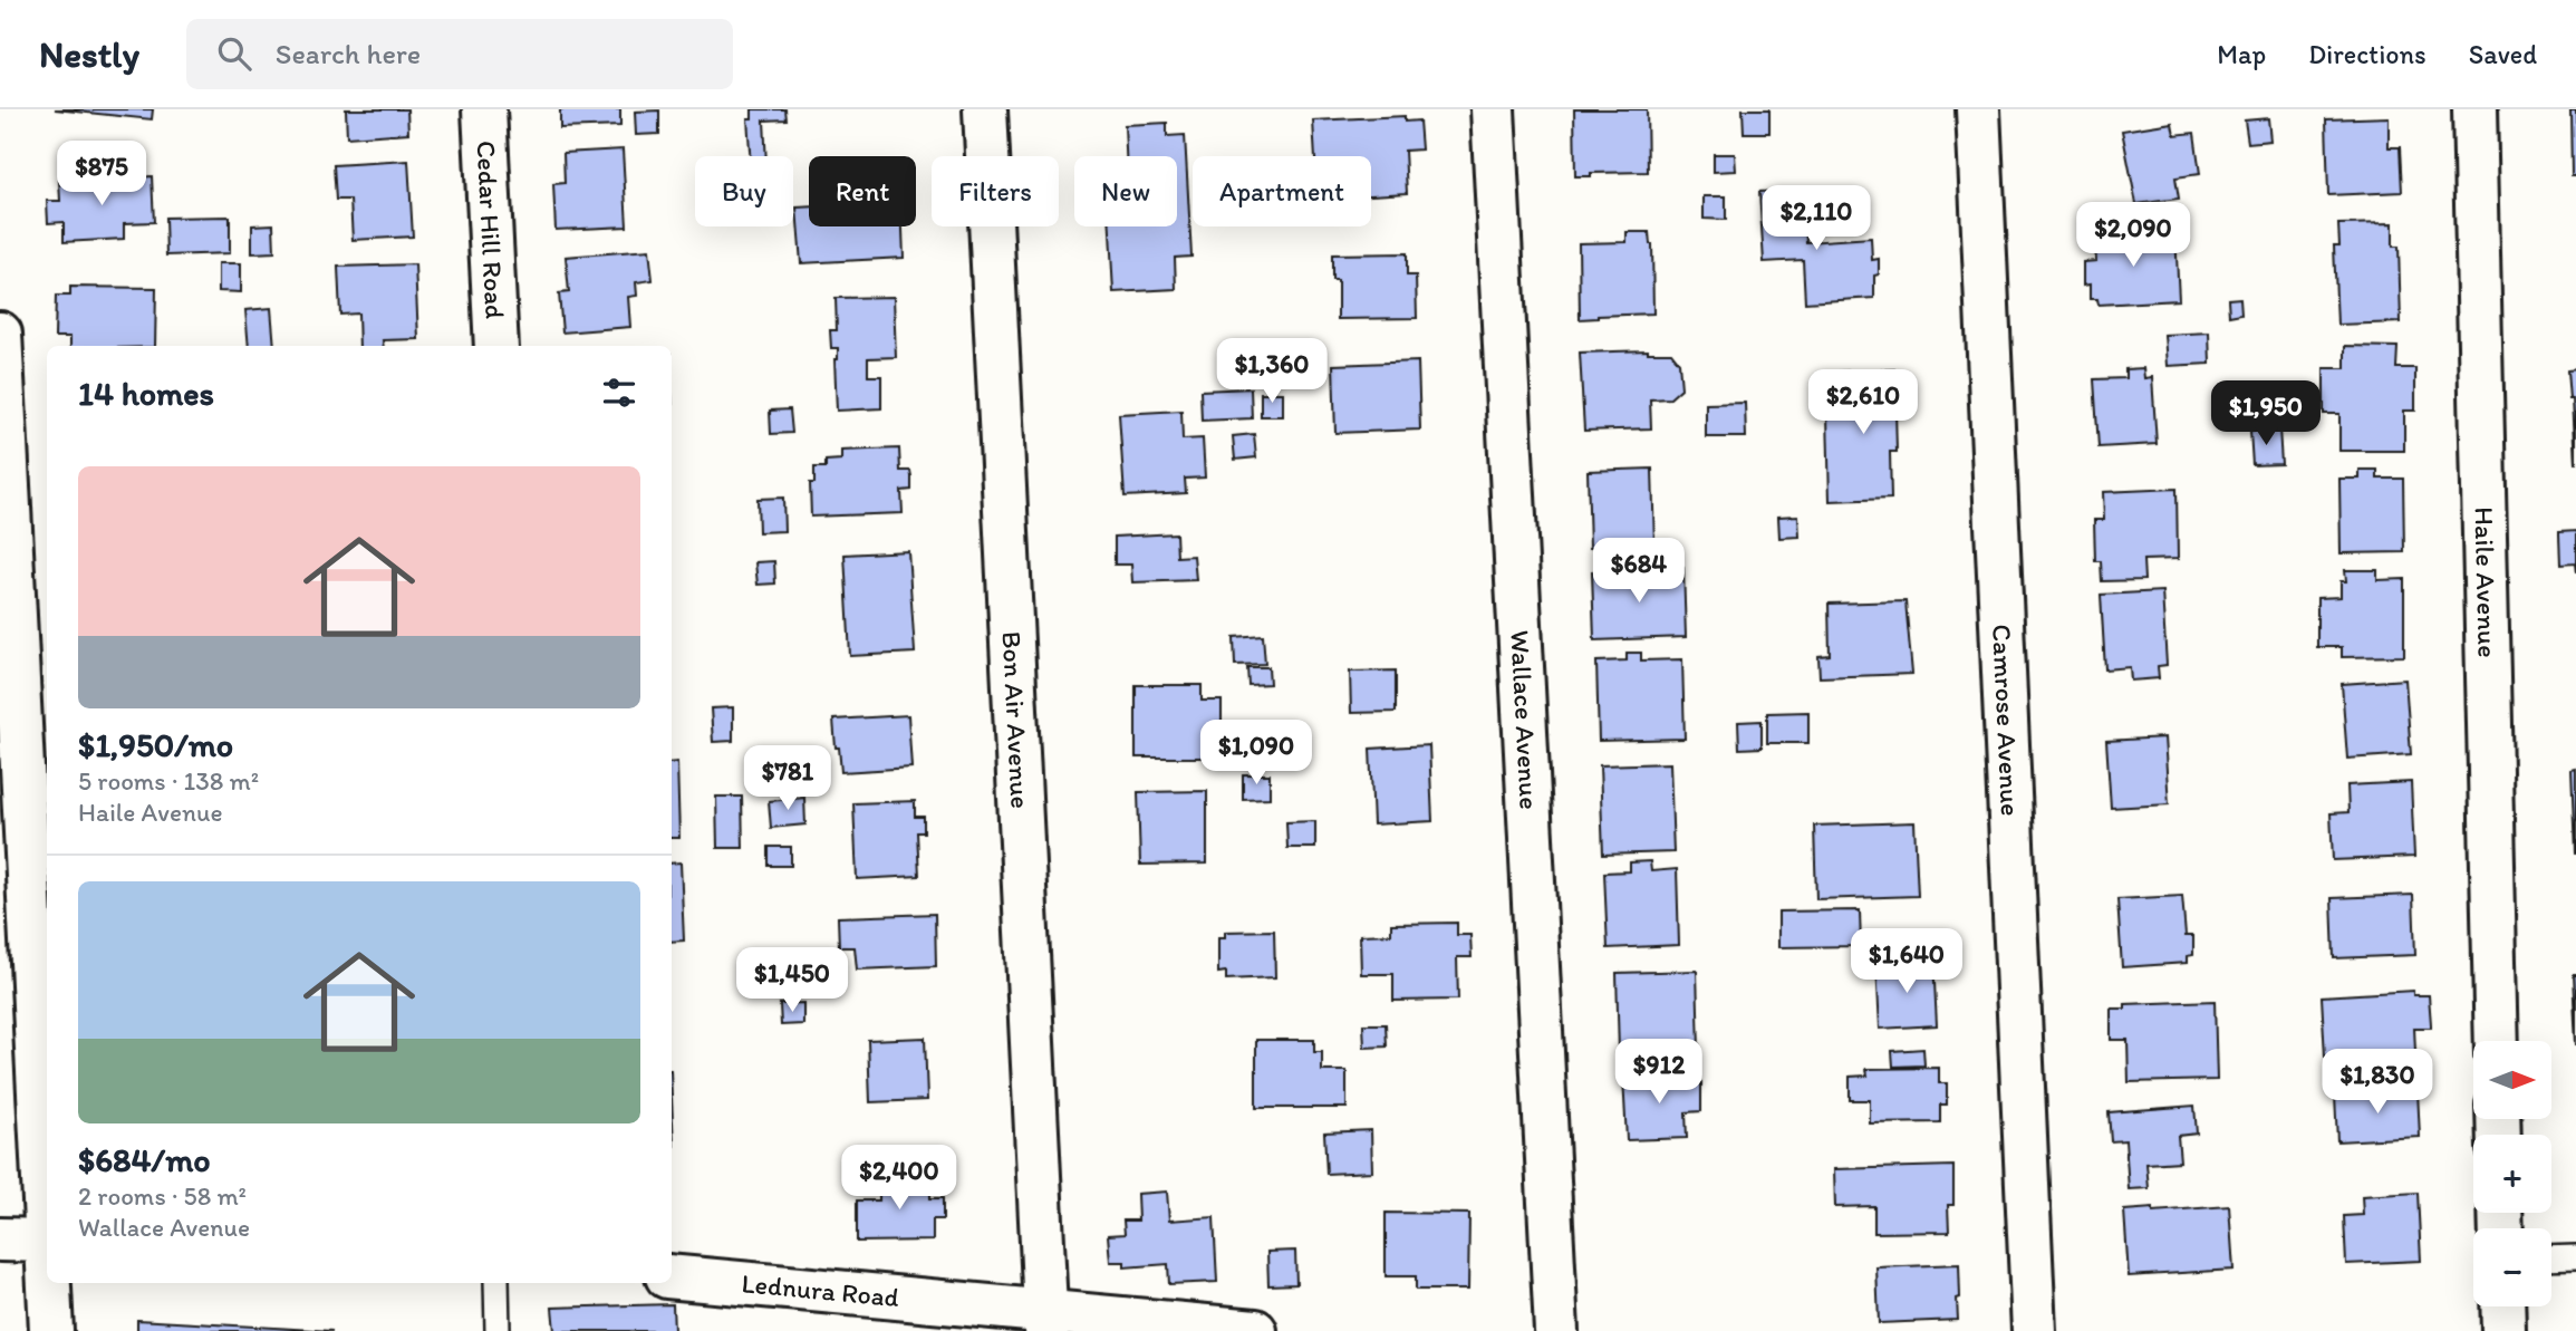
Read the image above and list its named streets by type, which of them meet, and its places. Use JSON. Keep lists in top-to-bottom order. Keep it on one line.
{"streets":{"street":["Cedar Hill Road","Haile Avenue","Camrose Avenue","Bon Air Avenue","Wallace Avenue","Lednura Road"]},"crossings":[["Bon Air Avenue","Lednura Road"]],"north":"right","page":{"header":"Nestly","search":"Search here","nav":["Map","Directions","Saved"],"price":["$875","$2,110","$2,090","$1,360","$2,610","$1,950","$684","$1,090","$781","$1,640","$1,450","$912","$1,830","$2,400"],"chip":["Buy","Rent","Filters","New","Apartment"],"heading":"14 homes","list":[{"name":"$1,950/mo","note":"5 rooms · 138 m² · Haile Avenue"},{"name":"$684/mo","note":"2 rooms · 58 m² · Wallace Avenue"}],"map_buttons":["+","−"]}}
